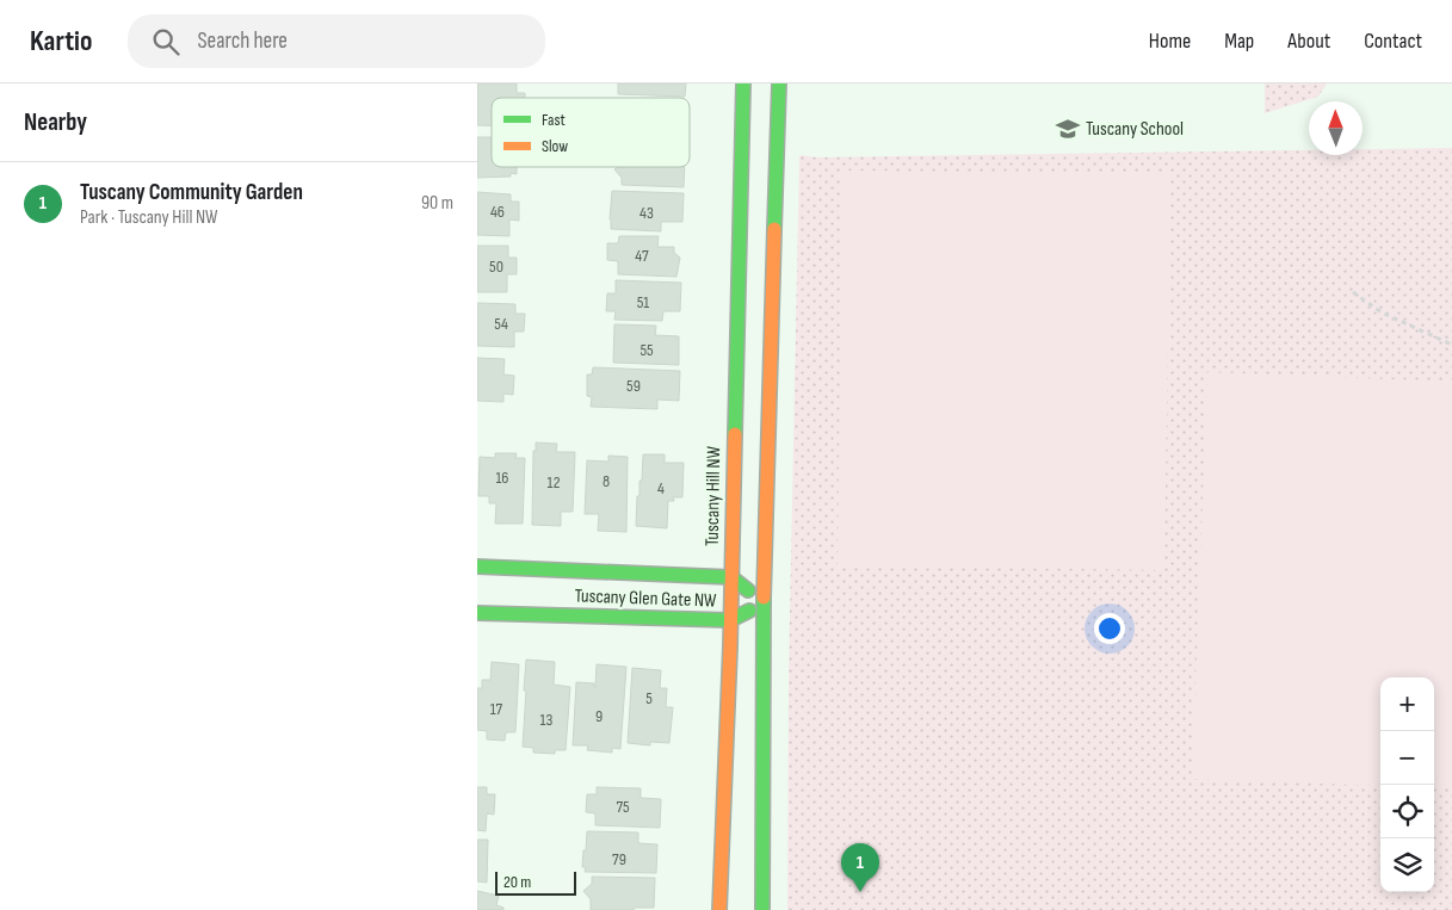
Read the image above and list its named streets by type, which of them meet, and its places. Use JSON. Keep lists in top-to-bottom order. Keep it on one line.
{"streets":{"street":["Tuscany Hill NW","Tuscany Glen Gate NW"]},"crossings":[["Tuscany Hill NW","Tuscany Glen Gate NW"]],"places":{"school or university":["Tuscany School"]},"house_numbers":["46","43","47","50","51","54","55","59","16","8","12","4","5","17","9","13","75","79"],"legend":["Fast","Slow"],"scale_bar":"20 m","north":"top","page":{"header":"Kartio","search":"Search here","nav":["Home","Map","About","Contact"],"heading":"Nearby","list":[{"mark":"1","name":"Tuscany Community Garden","note":"Park · Tuscany Hill NW","value":"90 m"}],"map_buttons":["+","−"],"pins":"1","scale":"20 m"}}
